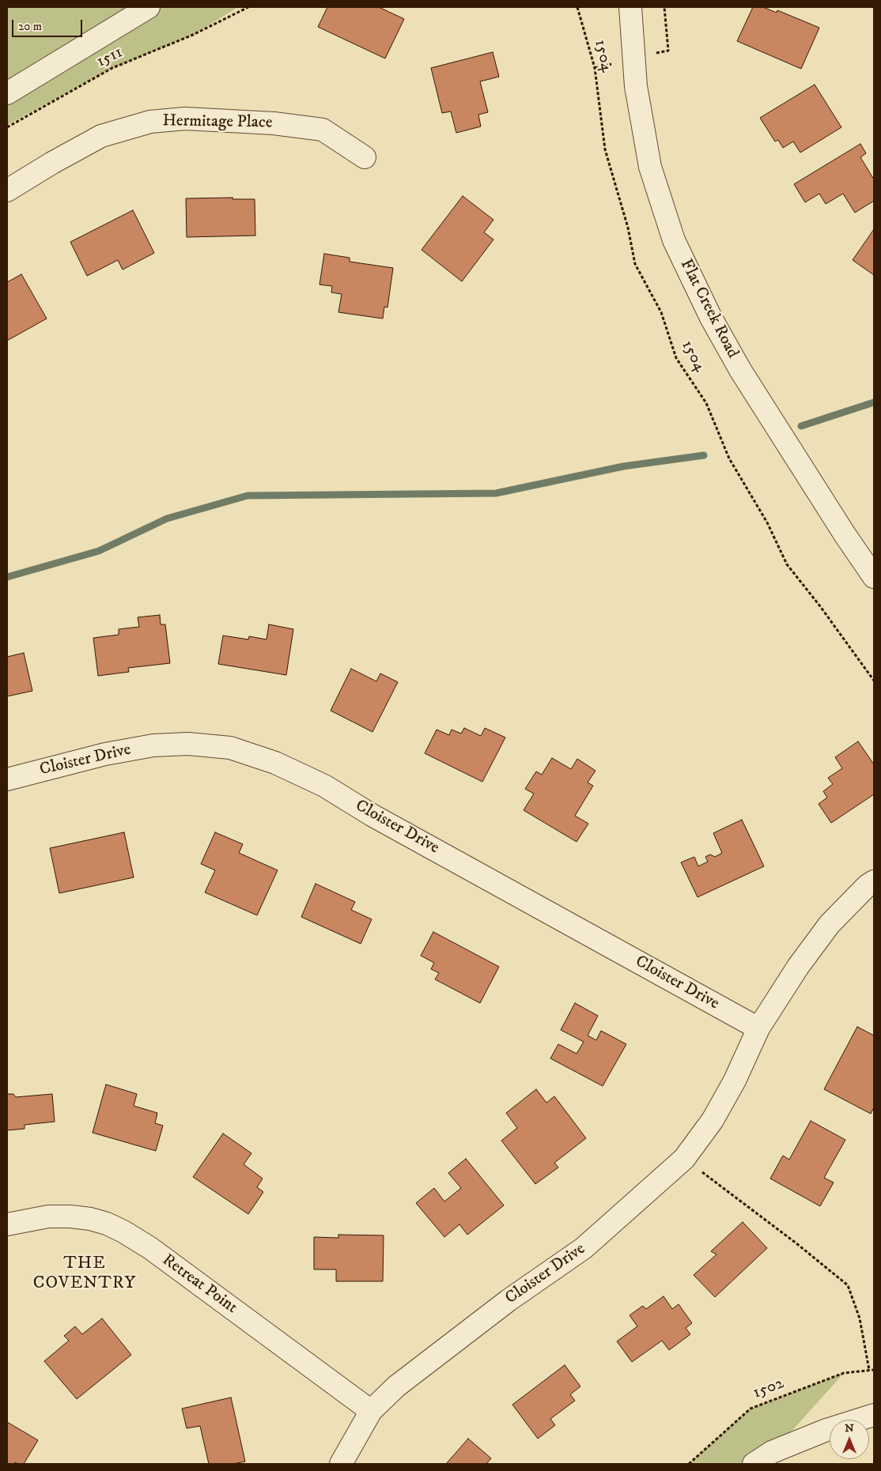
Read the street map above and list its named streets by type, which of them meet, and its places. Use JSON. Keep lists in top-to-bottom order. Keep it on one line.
{"streets":{"street":["Hermitage Place","Flat Creek Road","Cloister Drive","Retreat Point"],"path":["1504","1511","1502"]},"crossings":[["Cloister Drive","Retreat Point"]],"districts":["THE COVENTRY"],"scale_bar":"20 m","north":"top"}
